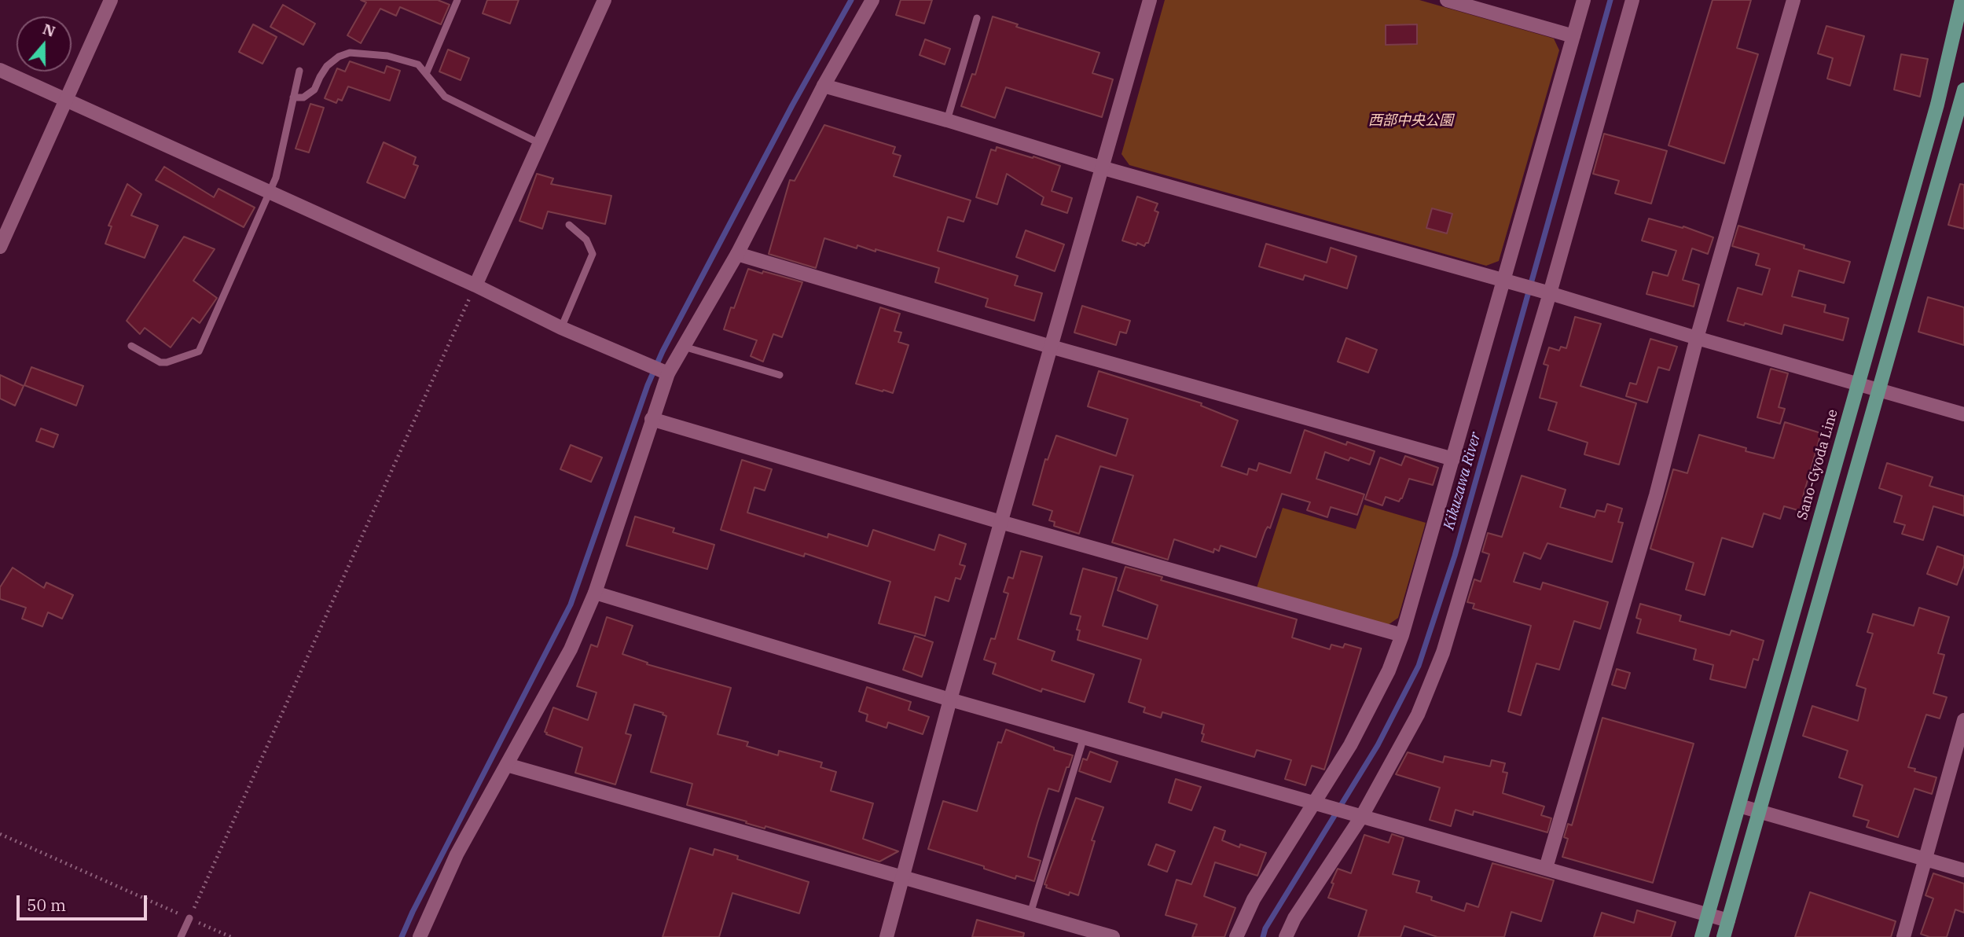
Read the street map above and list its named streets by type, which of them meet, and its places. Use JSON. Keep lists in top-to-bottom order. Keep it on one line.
{"streets":{"main road":["Sano-Gyoda Line"]},"water":["Kikuzawa River"],"parks":["西部中央公園"],"scale_bar":"50 m","north":"top"}
